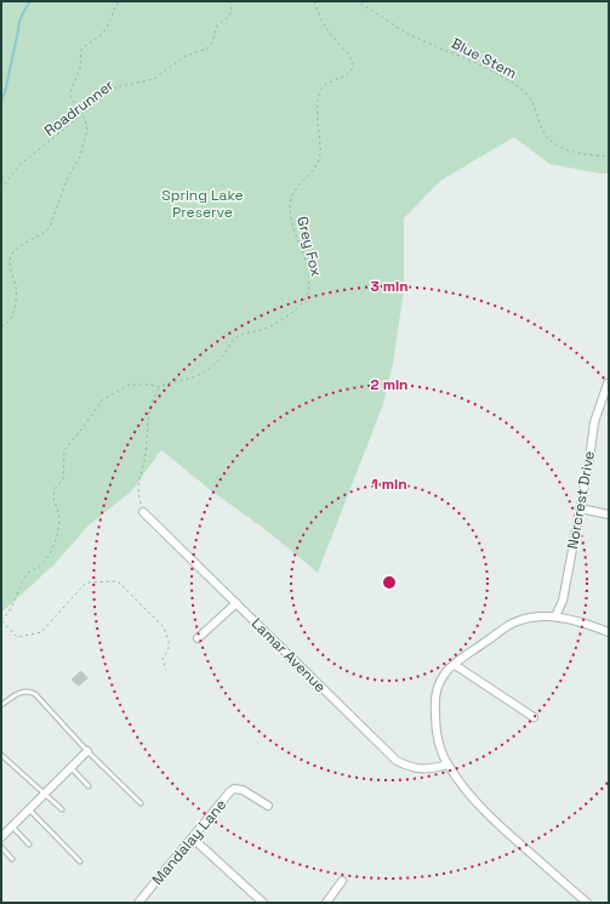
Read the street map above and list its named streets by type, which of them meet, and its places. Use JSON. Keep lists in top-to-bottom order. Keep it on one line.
{"streets":{"street":["Norcrest Drive","Lamar Avenue","Mandalay Lane"],"path":["Blue Stem","Roadrunner","Grey Fox"]},"parks":["Spring Lake Preserve"],"rings":["3 min","2 min","1 min"]}
